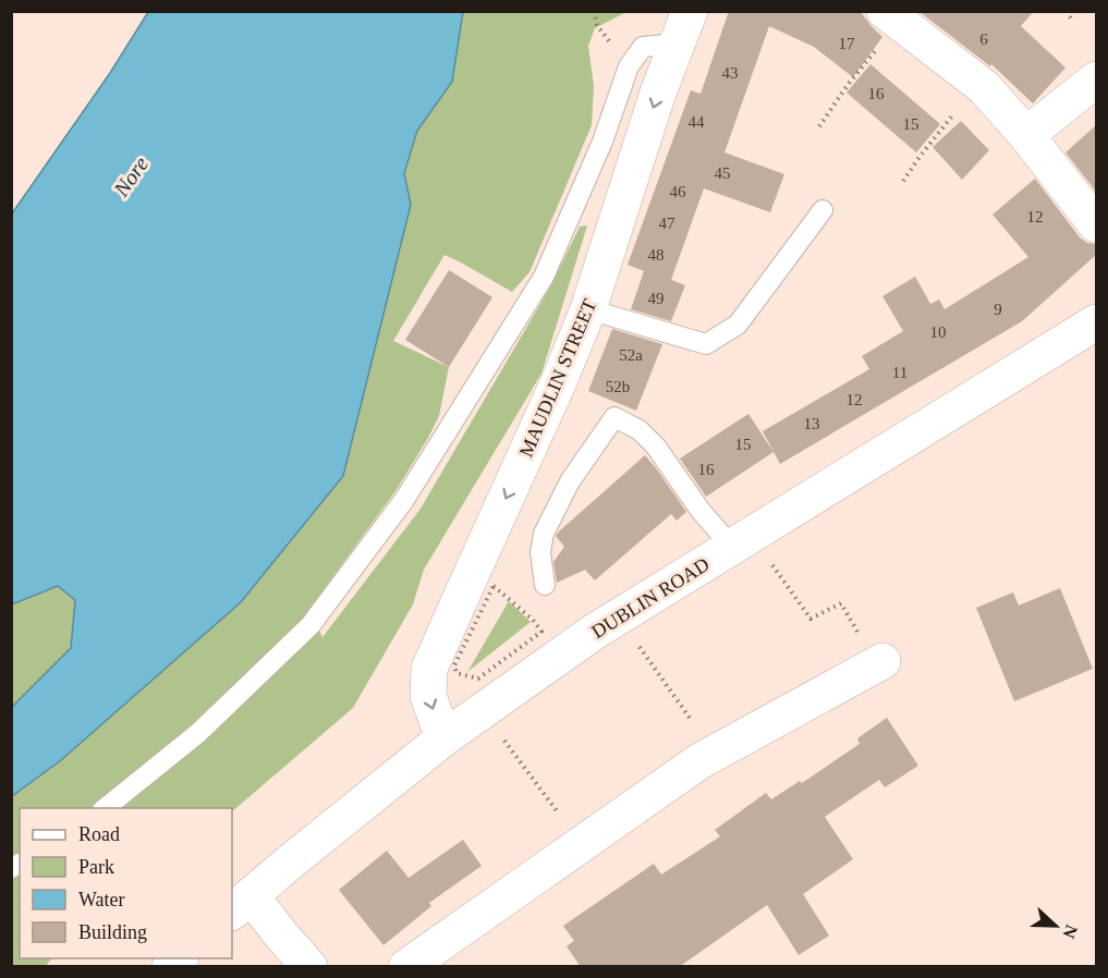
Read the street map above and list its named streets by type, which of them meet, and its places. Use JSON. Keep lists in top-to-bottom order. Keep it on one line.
{"streets":{"street":["MAUDLIN STREET","DUBLIN ROAD"]},"crossings":[["MAUDLIN STREET","DUBLIN ROAD"]],"one_way":["MAUDLIN STREET"],"water":["Nore"],"house_numbers":["6","17","43","16","44","15","45","46","12","47","48","49","9","10","52a","11","52b","12","13","15","16"],"legend":["Road","Park","Water","Building"],"north":"right"}
